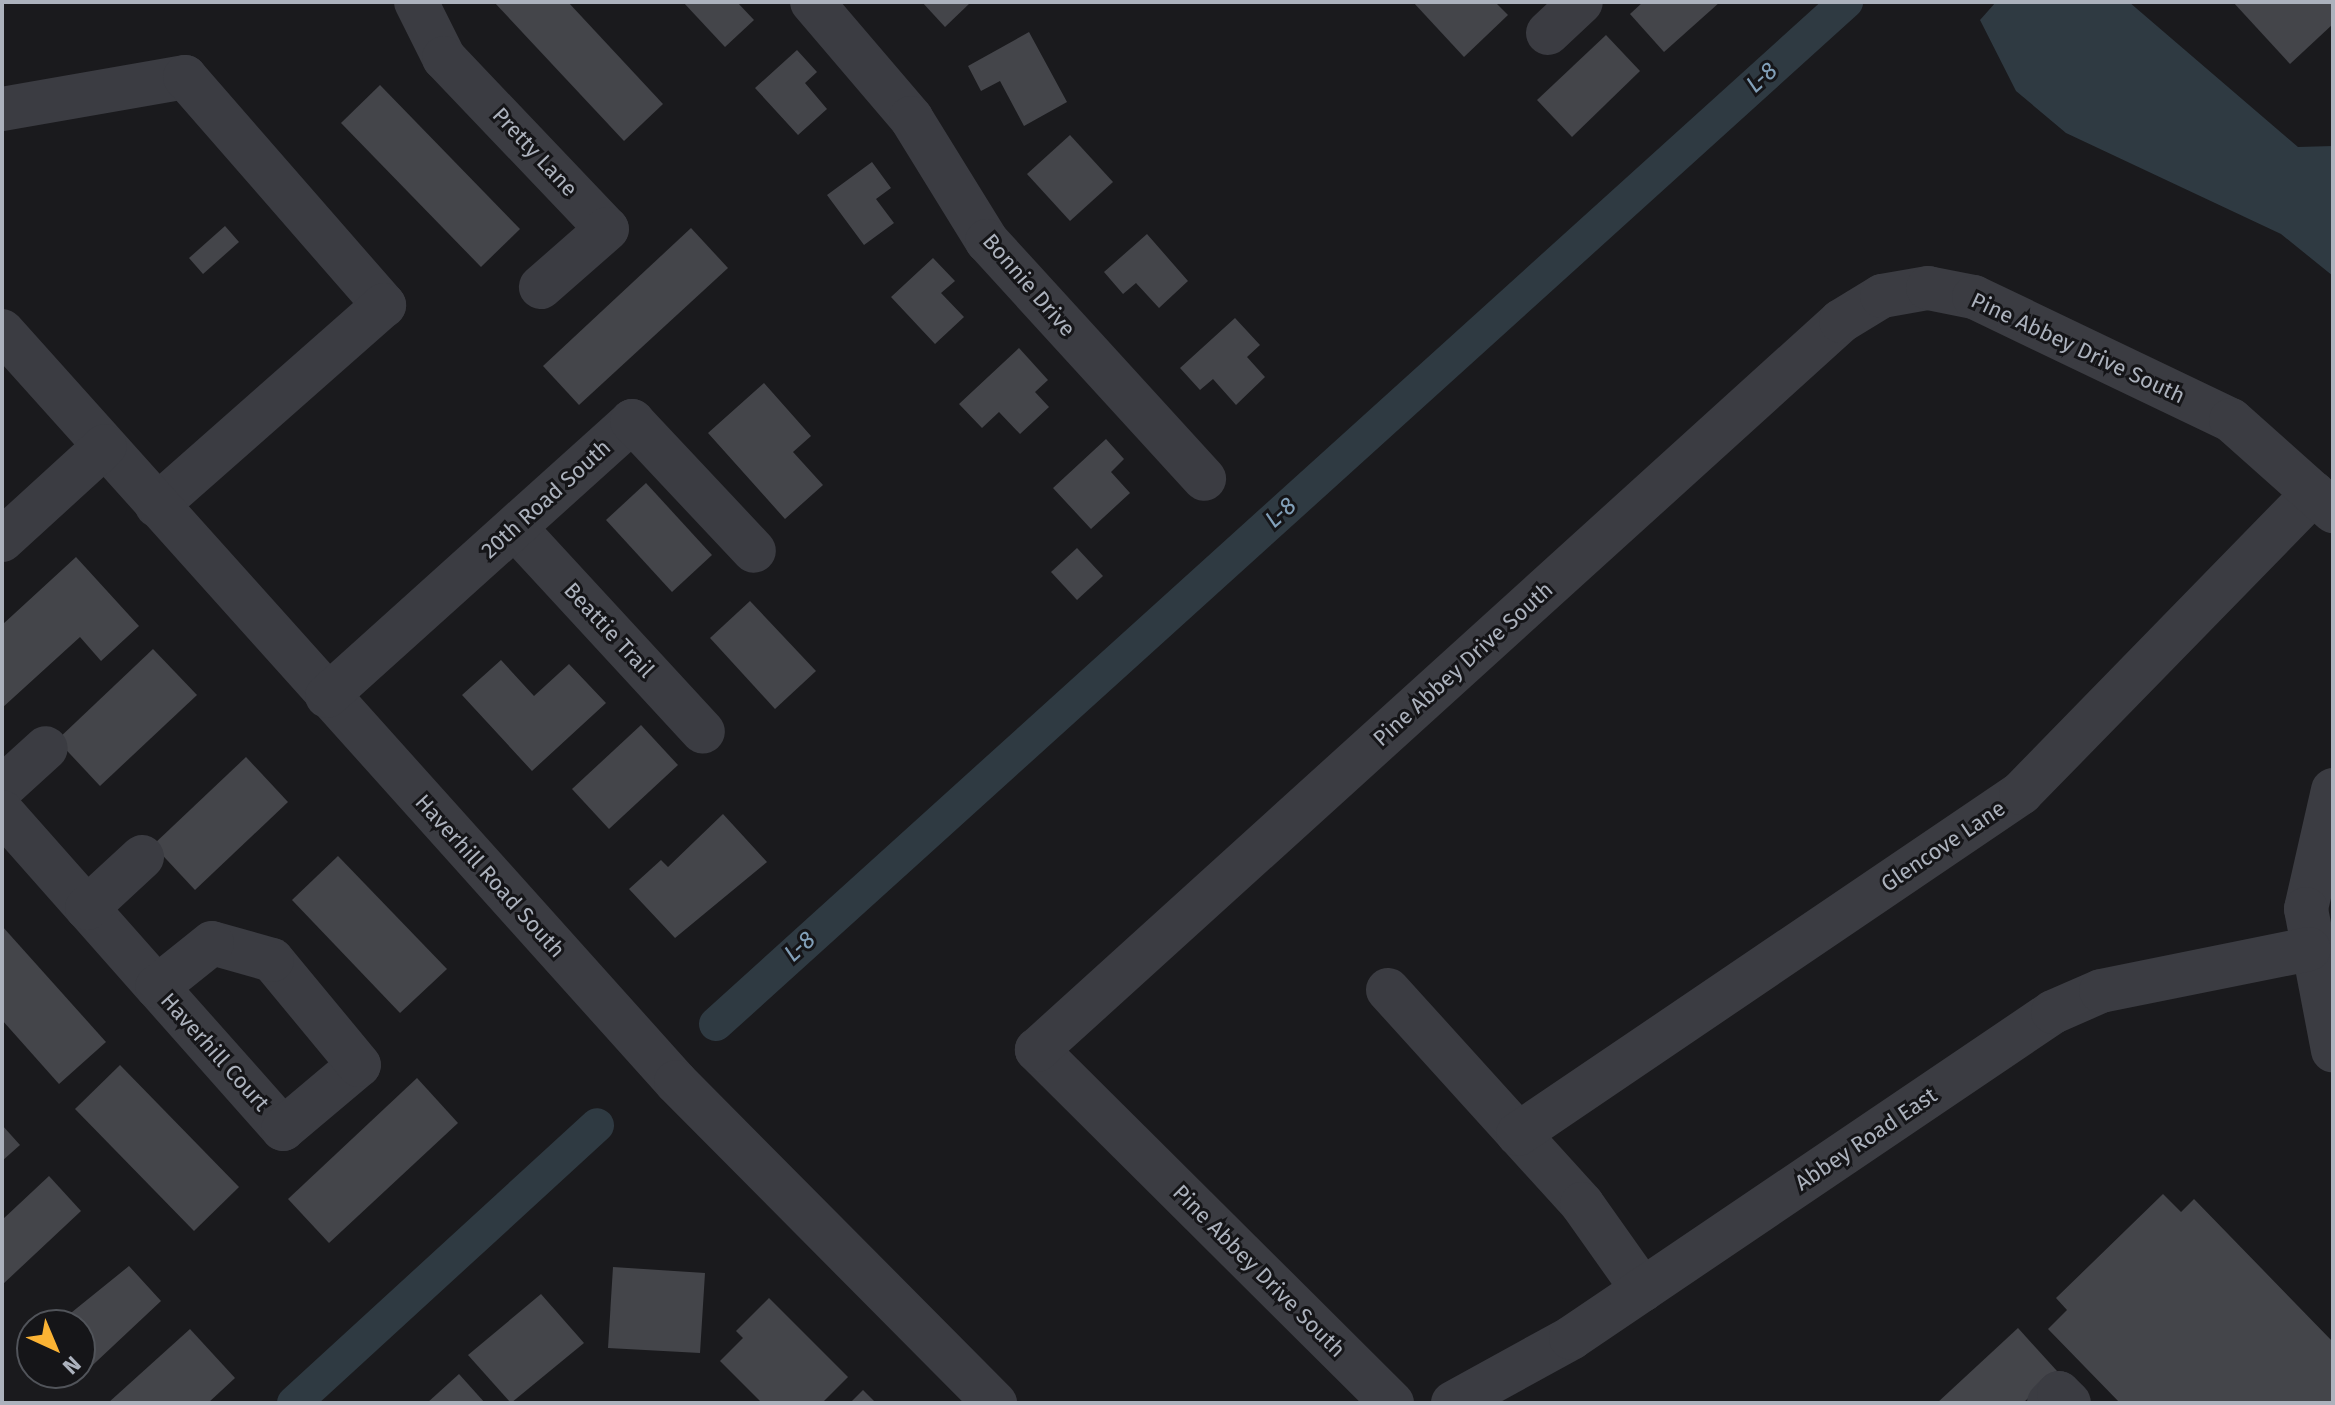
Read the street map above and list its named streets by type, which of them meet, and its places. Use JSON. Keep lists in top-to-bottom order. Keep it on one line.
{"streets":{"street":["Pretty Lane","Bonnie Drive","Pine Abbey Drive South","20th Road South","Beattie Trail","Glencove Lane","Haverhill Road South","Haverhill Court","Abbey Road East"]},"crossings":[["Pine Abbey Drive South","Glencove Lane"],["20th Road South","Beattie Trail"],["20th Road South","Haverhill Road South"]],"water":["L-8"],"north":"bottom right"}
